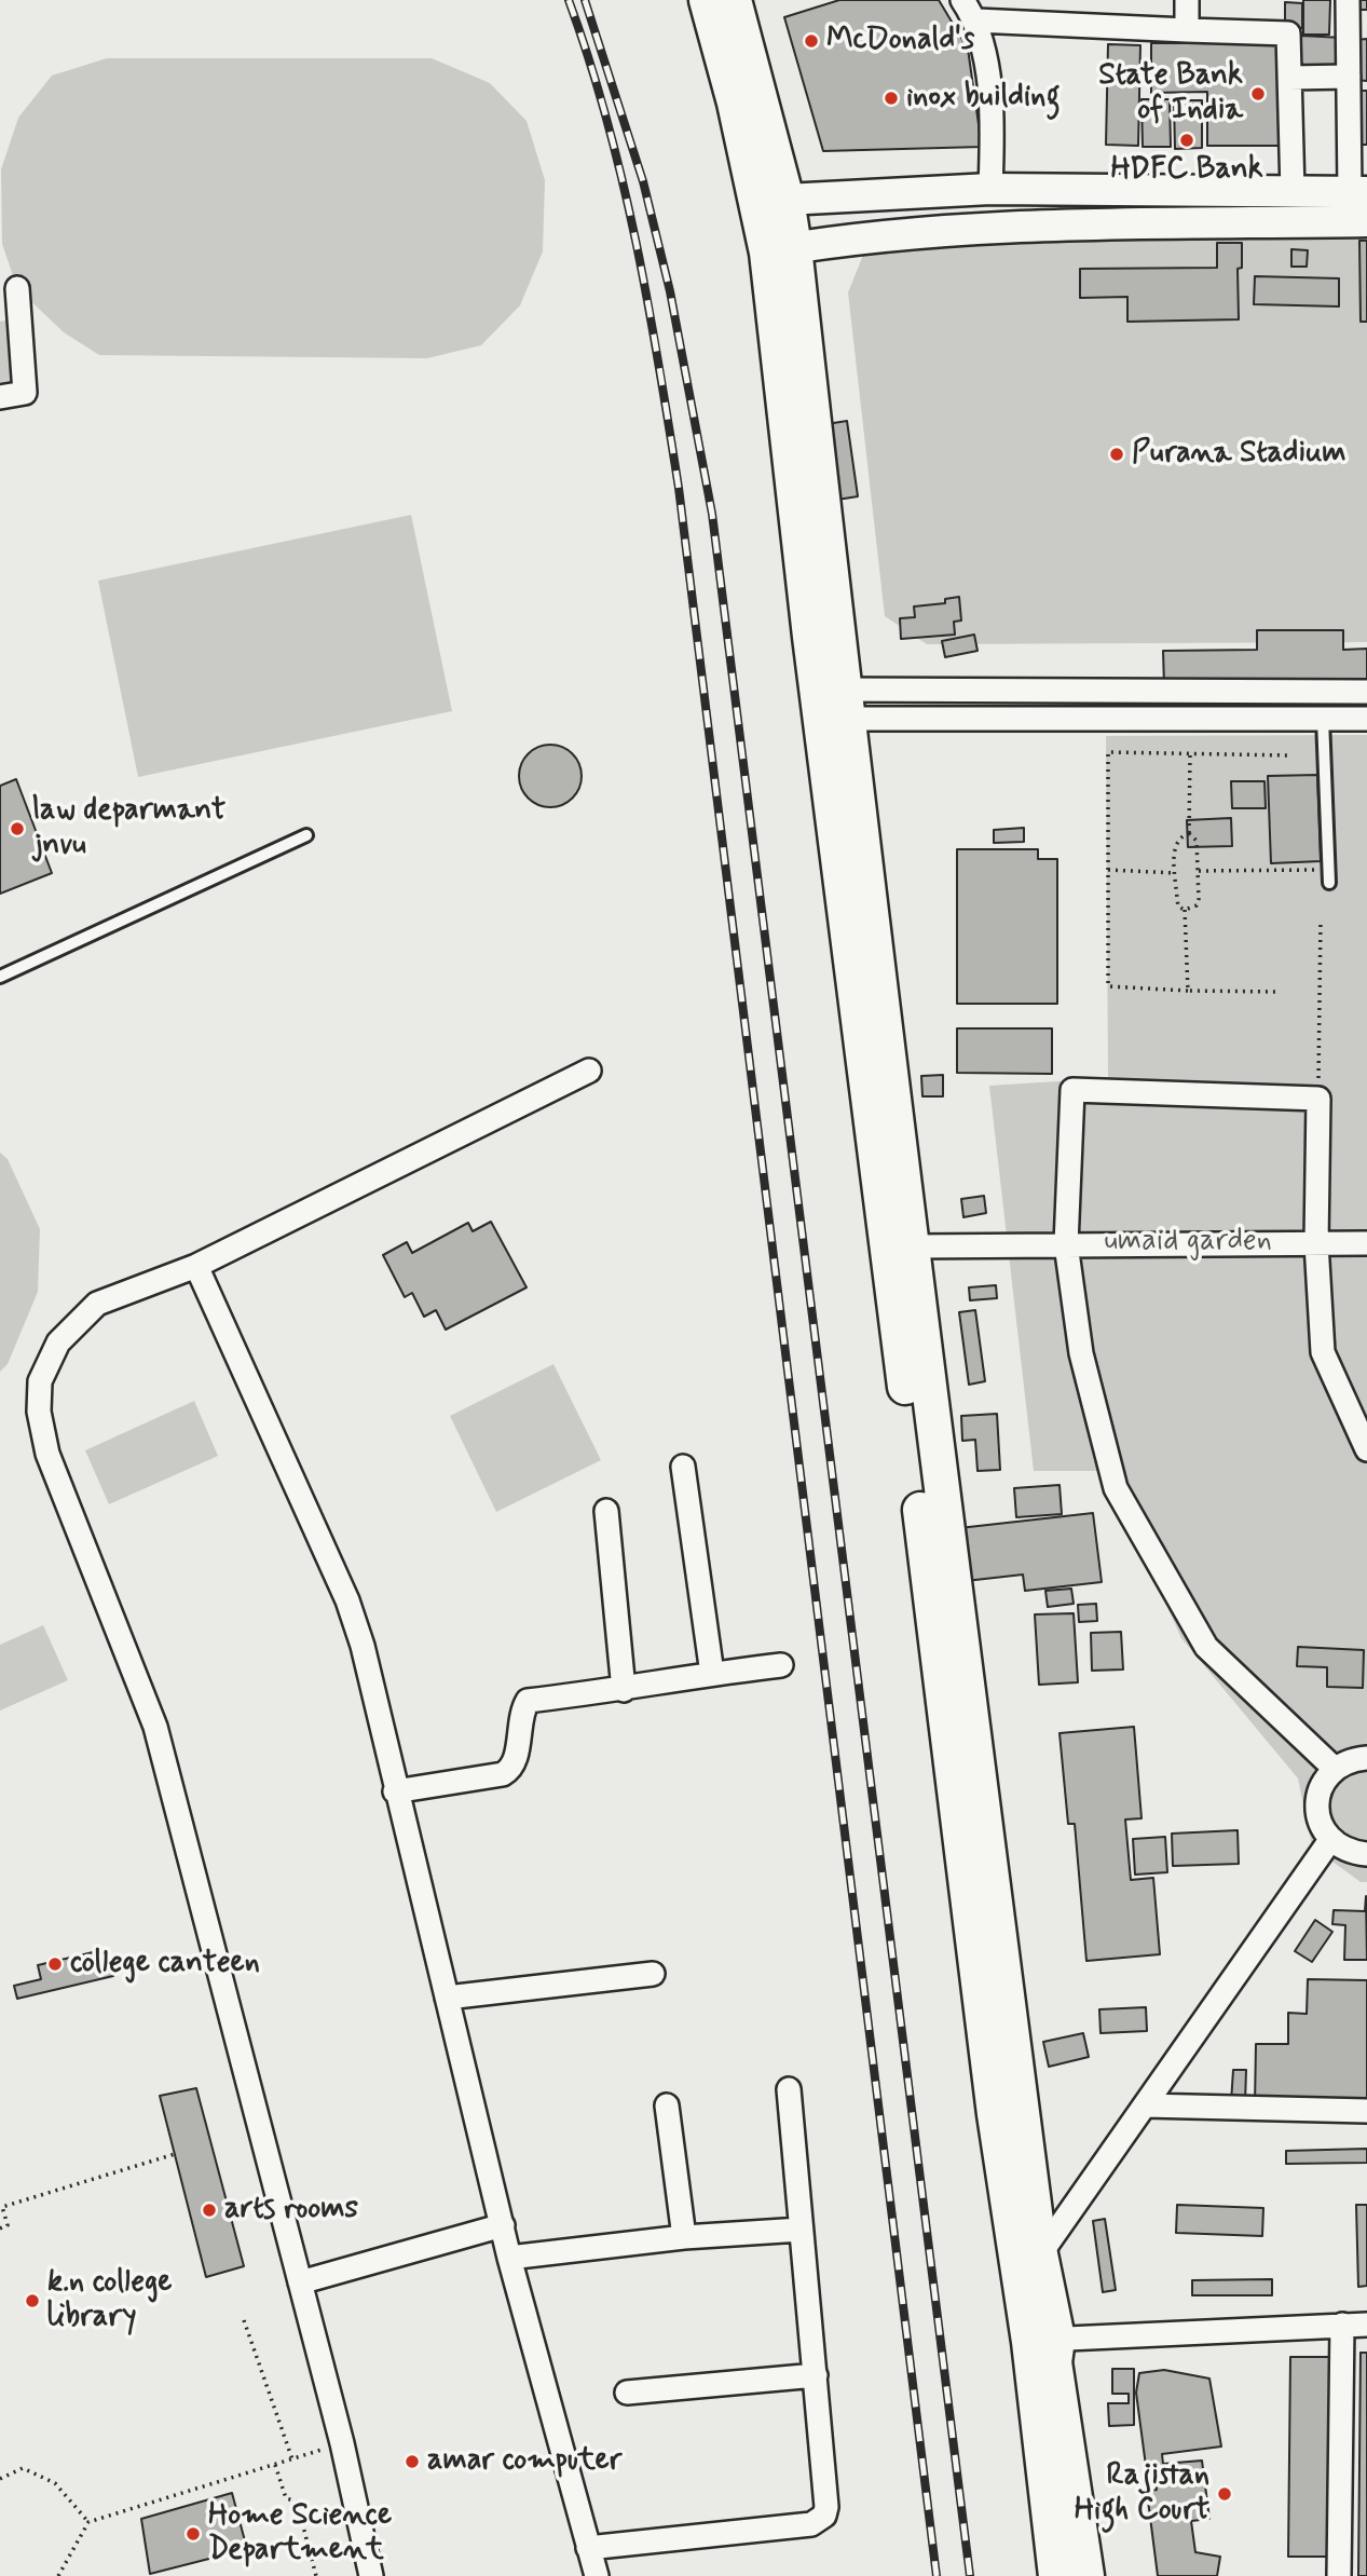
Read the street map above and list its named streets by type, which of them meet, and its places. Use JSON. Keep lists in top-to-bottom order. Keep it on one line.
{"parks":["umaid garden"],"places":["McDonald's","State Bank of India","inox building","HDFC Bank","Purana Stadium","law deparmant jnvu","college canteen","arts rooms","k.n college library","amar computer","Rajistan High Court","Home Science Department"]}
